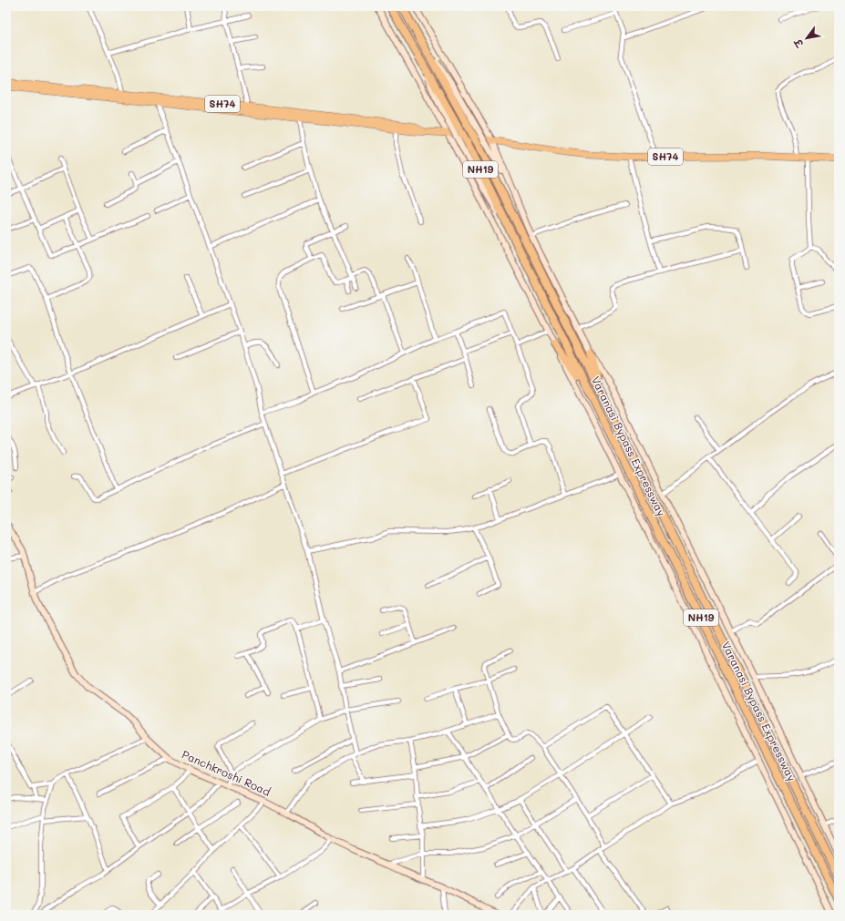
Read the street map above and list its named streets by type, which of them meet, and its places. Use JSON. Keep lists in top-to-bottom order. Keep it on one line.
{"streets":{"highway":["NH19","Varanasi Bypass Expressway"],"main road":["SH74"],"street":["Panchkroshi Road"]},"north":"bottom left"}
